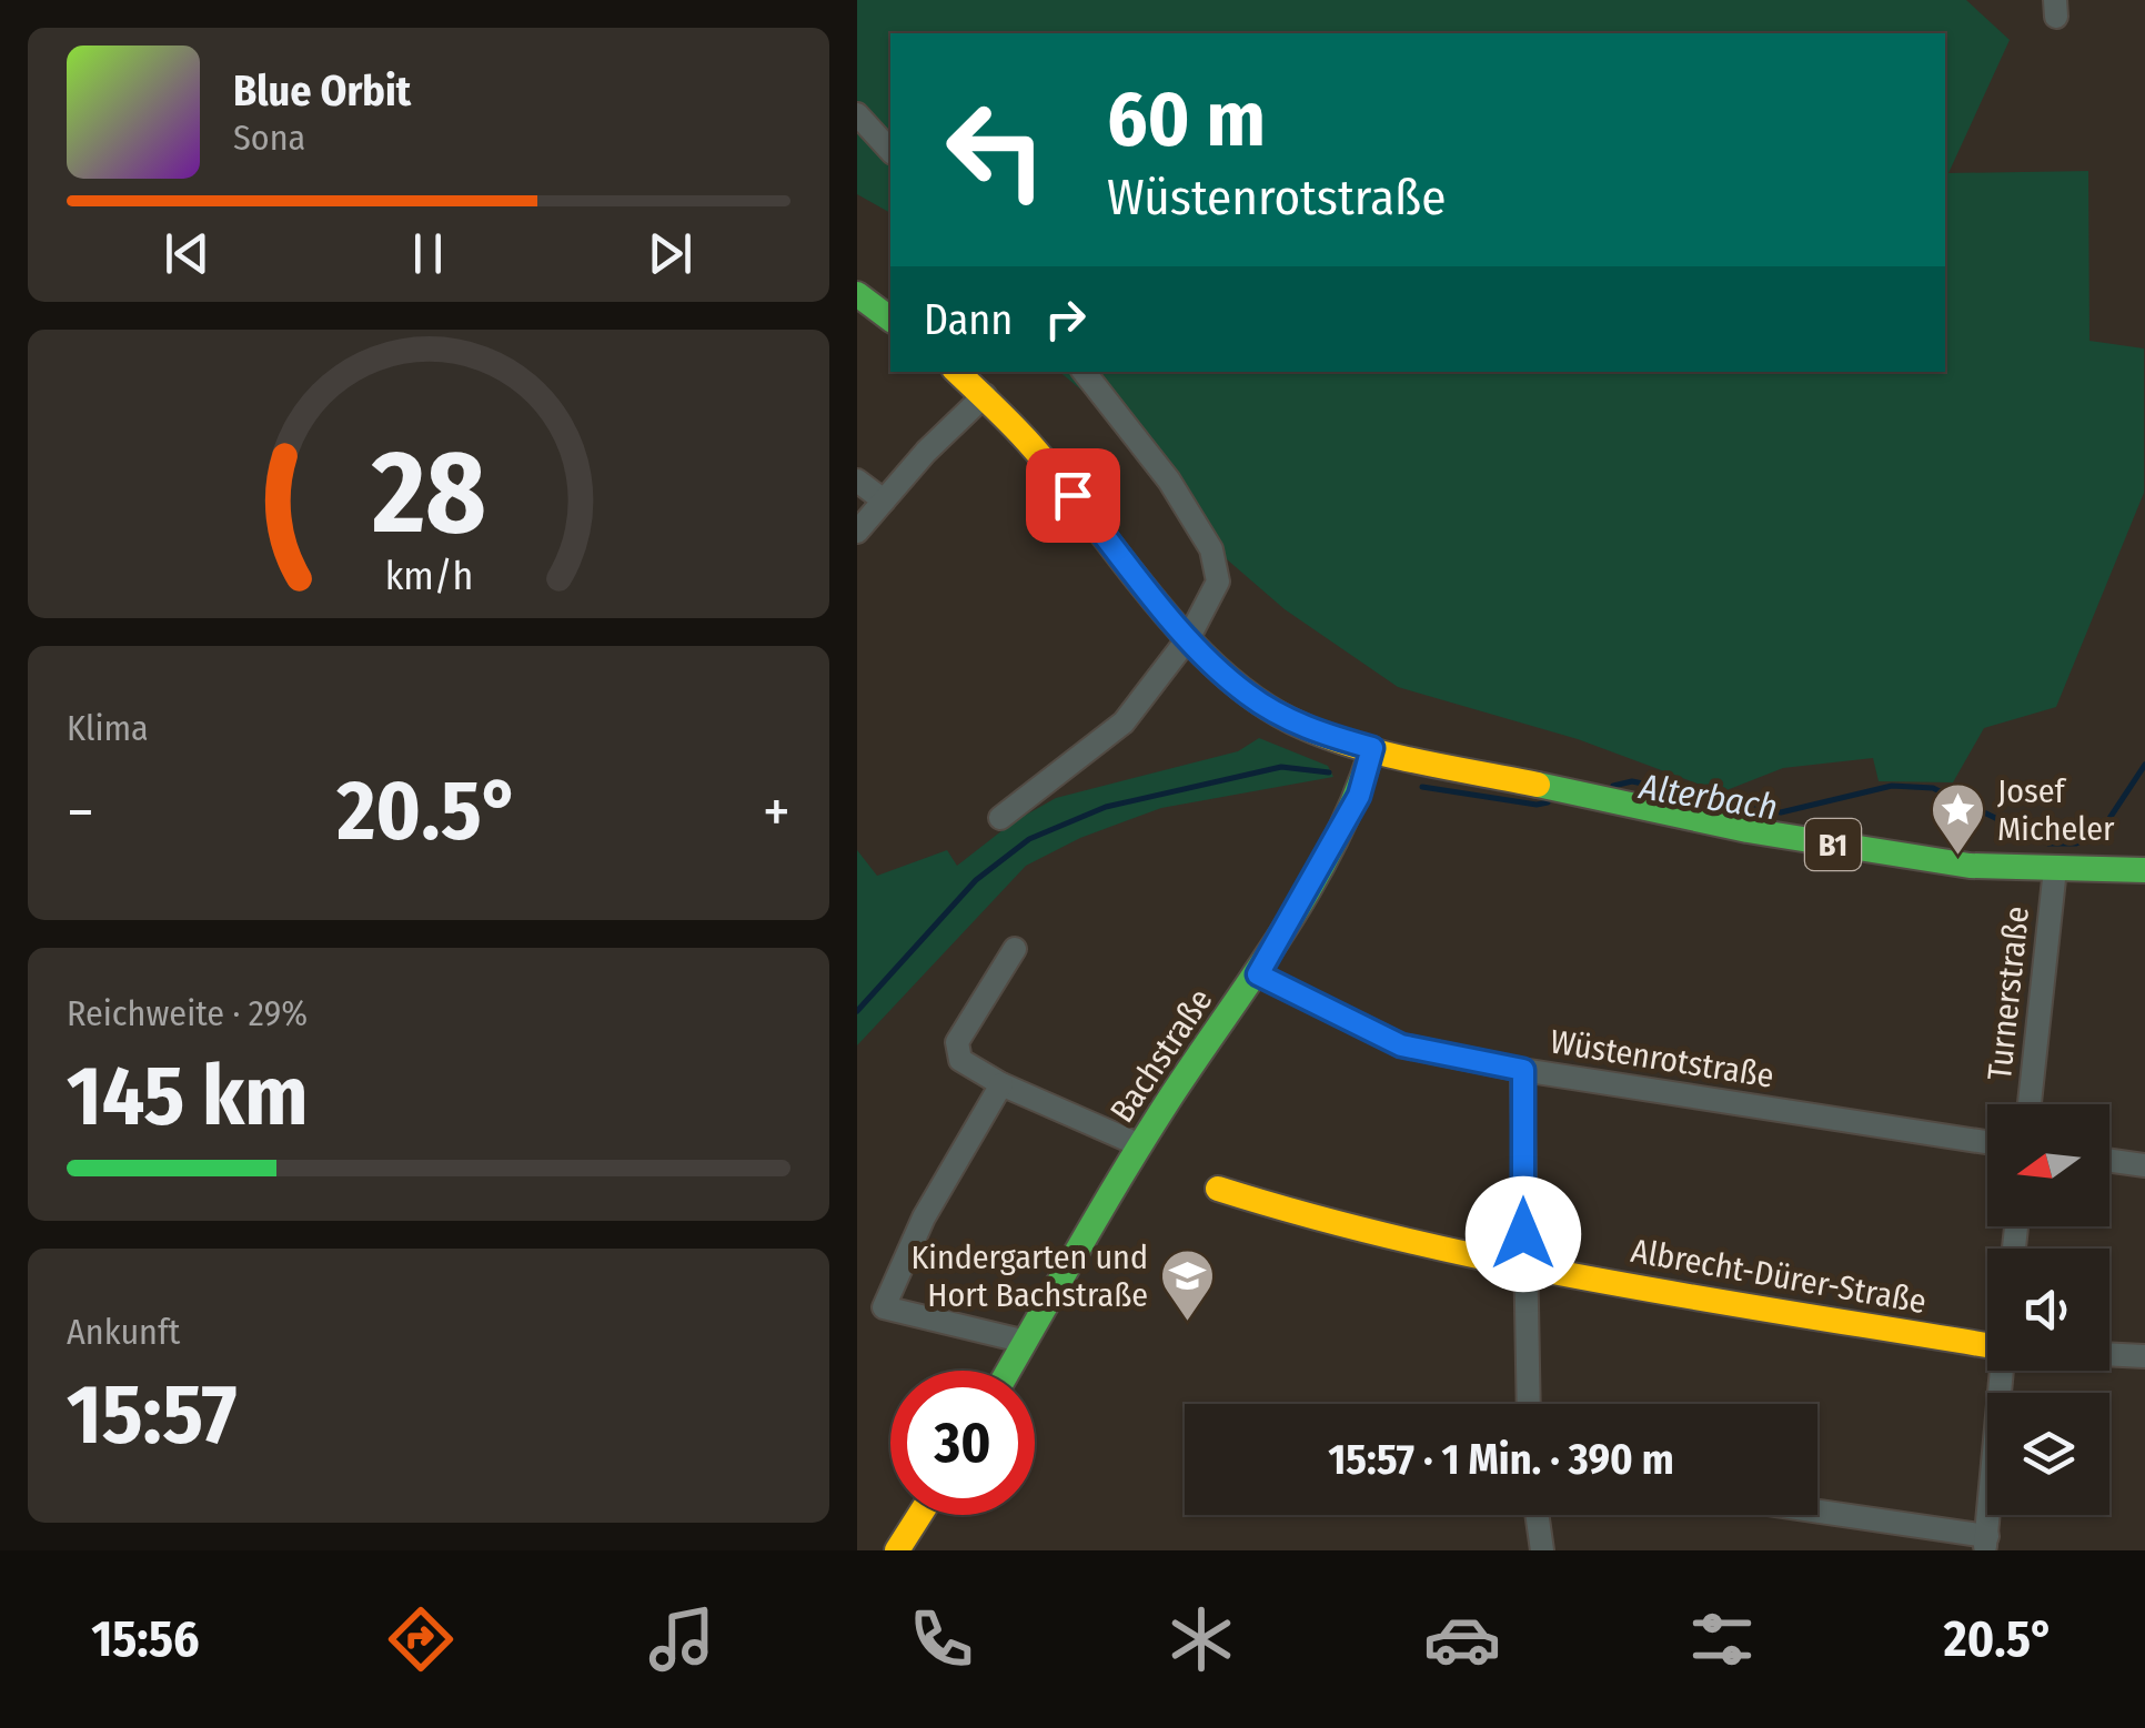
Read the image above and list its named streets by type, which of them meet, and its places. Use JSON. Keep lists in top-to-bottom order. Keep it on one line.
{"streets":{"street":["B1","Turnerstraße","Bachstraße","Wüstenrotstraße","Albrecht-Dürer-Straße"]},"crossings":[["B1","Turnerstraße"],["B1","Bachstraße"],["Bachstraße","Wüstenrotstraße"]],"water":["Alterbach"],"places":{"place":["Josef Micheler"],"school or university":["Kindergarten und Hort Bachstraße"]},"north":"left","page":{"turn":["60 m","Wüstenrotstraße"],"song":["Blue Orbit","Sona"],"then":"Dann","tile":["Klima",["Reichweite · 29%","145 km"],["Ankunft","15:57"]],"heat":["−","20.5°","+"],"limit":"30","trip":"15:57 · 1 Min. · 390 m","tabs":["15:56","20.5°"],"gauge":["28","km/h"]}}
